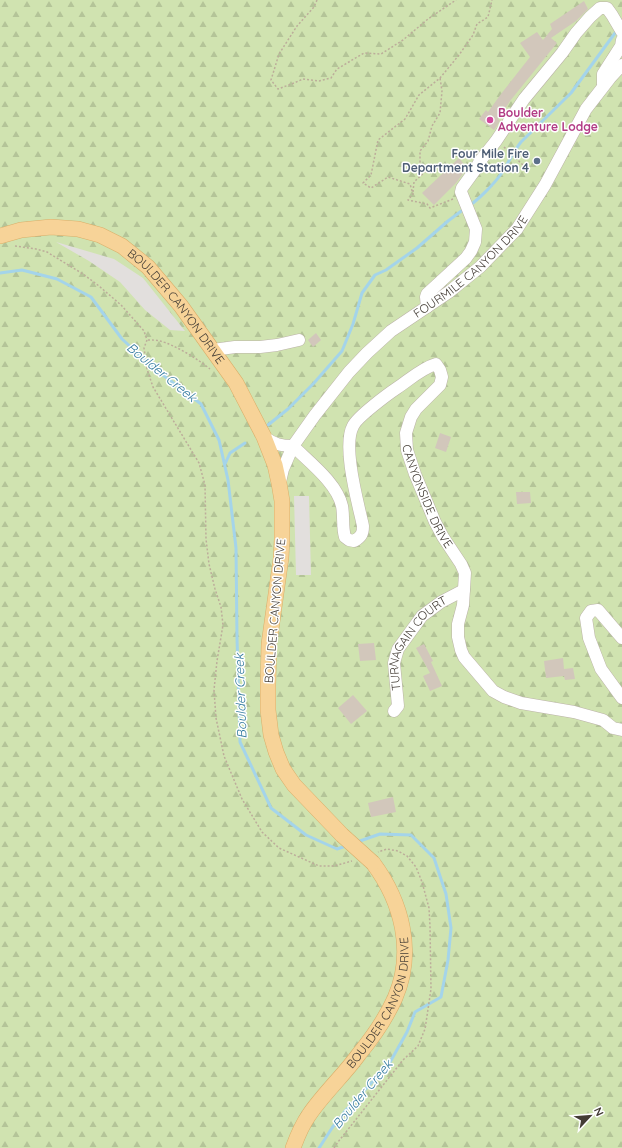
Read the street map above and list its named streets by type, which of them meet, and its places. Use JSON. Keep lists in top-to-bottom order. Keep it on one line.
{"streets":{"main road":["BOULDER CANYON DRIVE"],"street":["FOURMILE CANYON DRIVE","CANYONSIDE DRIVE","TURNAGAIN COURT"]},"crossings":[["FOURMILE CANYON DRIVE","BOULDER CANYON DRIVE"],["FOURMILE CANYON DRIVE","CANYONSIDE DRIVE"],["CANYONSIDE DRIVE","TURNAGAIN COURT"]],"water":["Boulder Creek"],"places":["Boulder Adventure Lodge","Four Mile Fire Department Station 4"],"north":"top right"}
